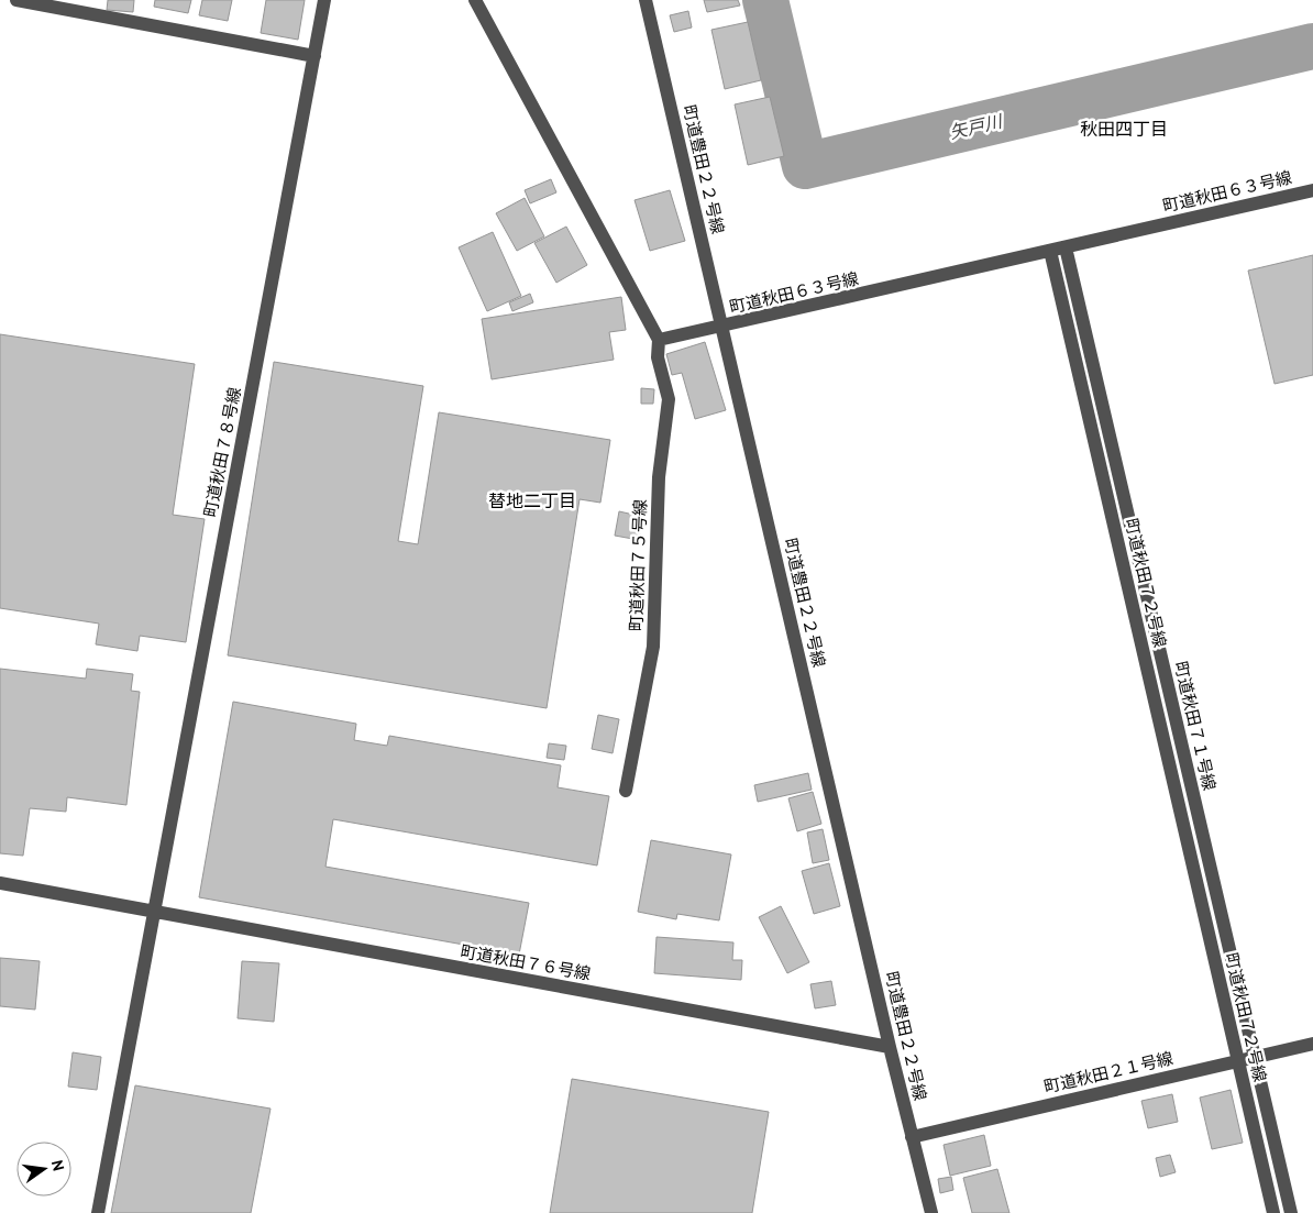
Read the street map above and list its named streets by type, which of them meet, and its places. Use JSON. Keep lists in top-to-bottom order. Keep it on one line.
{"streets":{"street":["町道豊田２２号線","町道秋田６３号線","町道秋田７８号線","町道秋田７５号線","町道秋田７２号線","町道秋田７１号線","町道秋田７６号線","町道秋田２１号線"]},"crossings":[["町道豊田２２号線","町道秋田６３号線"],["町道豊田２２号線","町道秋田７６号線"],["町道豊田２２号線","町道秋田２１号線"],["町道秋田６３号線","町道秋田７５号線"],["町道秋田６３号線","町道秋田７２号線"],["町道秋田６３号線","町道秋田７１号線"],["町道秋田７８号線","町道秋田７６号線"],["町道秋田７２号線","町道秋田２１号線"],["町道秋田７１号線","町道秋田２１号線"]],"districts":["秋田四丁目","替地二丁目"],"water":["矢戸川"],"north":"right"}
